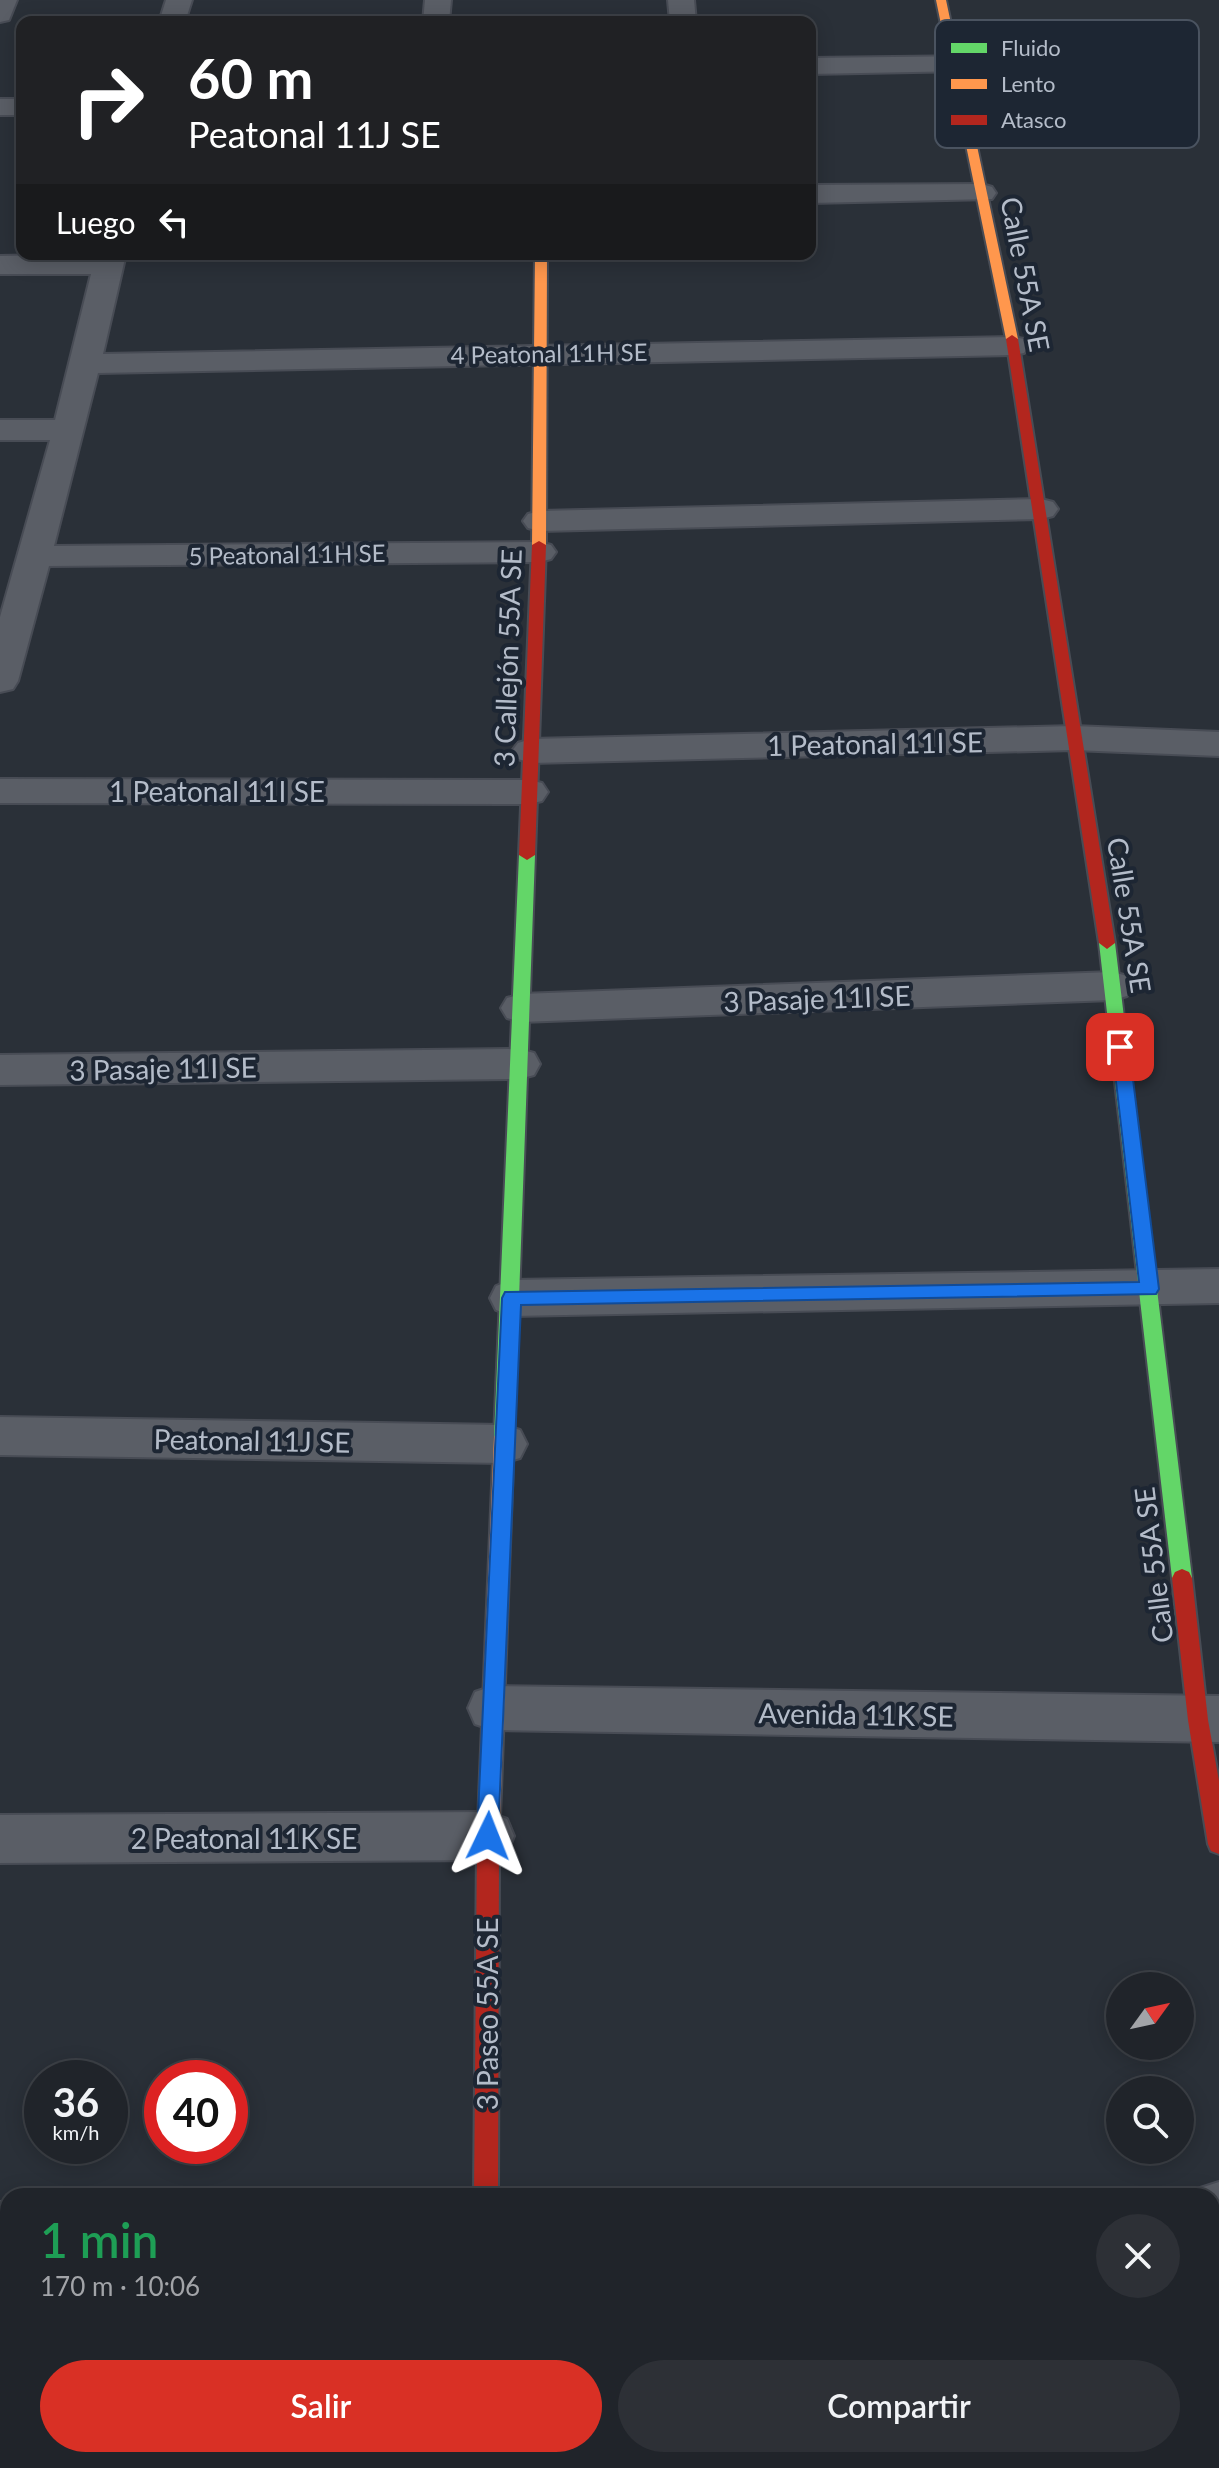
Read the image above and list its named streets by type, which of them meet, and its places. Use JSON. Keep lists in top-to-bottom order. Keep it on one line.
{"streets":{"street":["Calle 55A SE","4 Peatonal 11H SE","5 Peatonal 11H SE","3 Callejón 55A SE","1 Peatonal 11I SE","3 Pasaje 11I SE","Peatonal 11J SE","Avenida 11K SE","2 Peatonal 11K SE","3 Paseo 55A SE"]},"crossings":[["Calle 55A SE","4 Peatonal 11H SE"],["Calle 55A SE","5 Peatonal 11H SE"],["Calle 55A SE","1 Peatonal 11I SE"],["Calle 55A SE","3 Pasaje 11I SE"],["Calle 55A SE","Avenida 11K SE"],["4 Peatonal 11H SE","3 Callejón 55A SE"],["5 Peatonal 11H SE","3 Callejón 55A SE"],["3 Callejón 55A SE","1 Peatonal 11I SE"],["3 Callejón 55A SE","3 Pasaje 11I SE"],["3 Callejón 55A SE","3 Paseo 55A SE"],["3 Pasaje 11I SE","3 Paseo 55A SE"],["Peatonal 11J SE","3 Paseo 55A SE"],["Avenida 11K SE","3 Paseo 55A SE"],["2 Peatonal 11K SE","3 Paseo 55A SE"]],"legend":["Fluido","Lento","Atasco"],"north":"top right","page":{"turn":["60 m","Peatonal 11J SE"],"then":"Luego","speed":"36 km/h","limit":"40","heading":["1 min","170 m · 10:06"],"buttons":["Salir","Compartir"]}}
